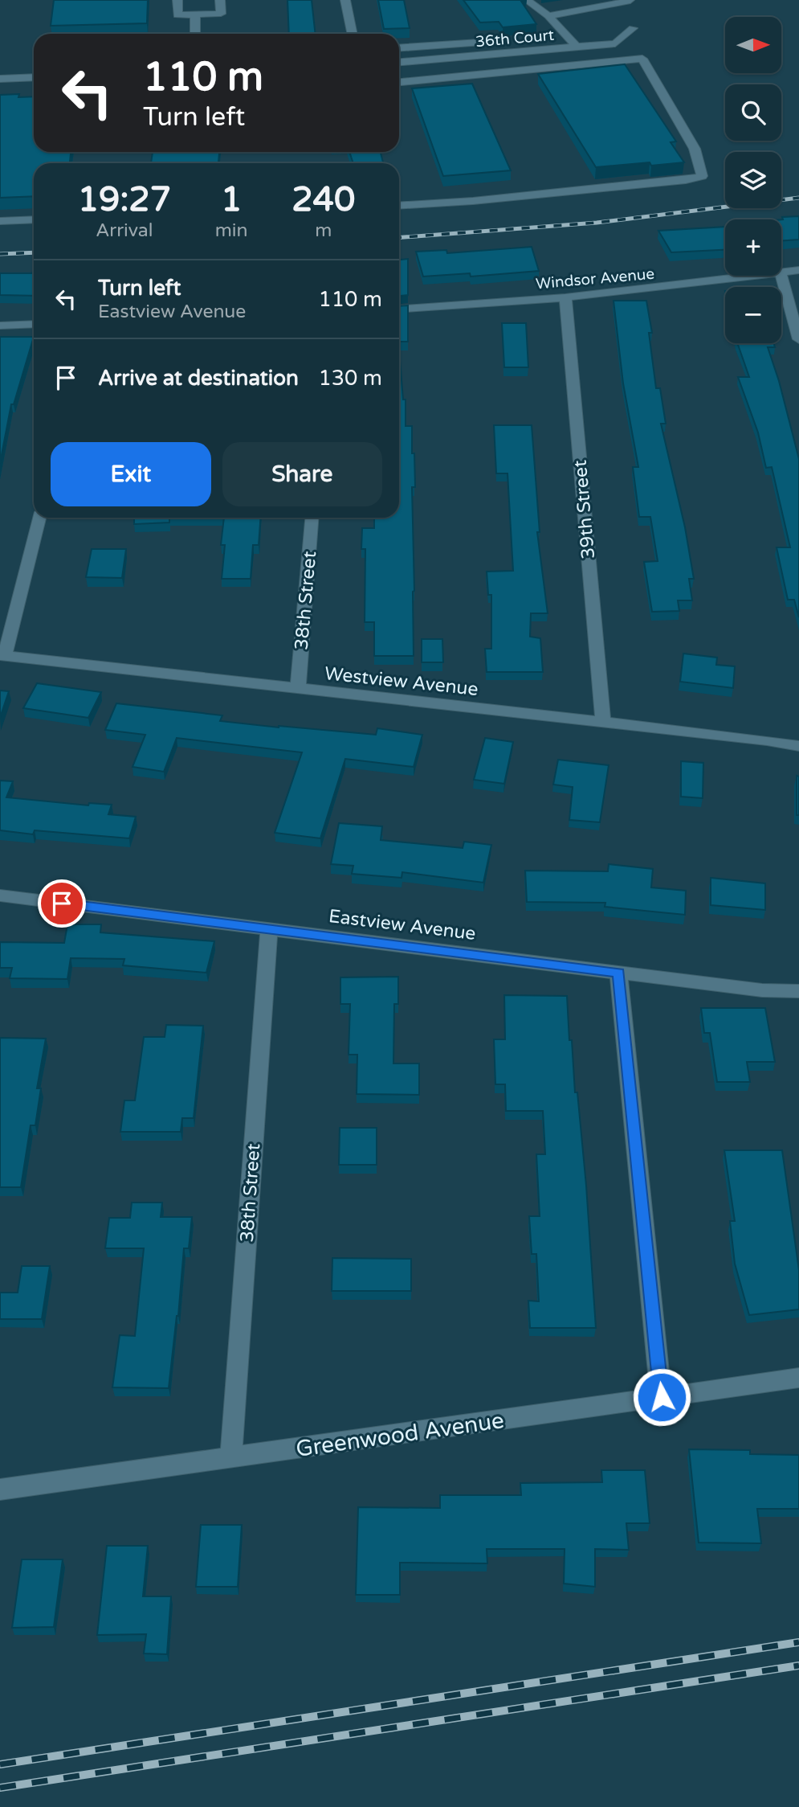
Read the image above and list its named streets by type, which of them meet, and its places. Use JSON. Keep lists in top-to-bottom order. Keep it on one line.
{"streets":{"street":["36th Court","Windsor Avenue","39th Street","38th Street","Westview Avenue","Eastview Avenue","Greenwood Avenue"]},"crossings":[["Windsor Avenue","39th Street"],["39th Street","Westview Avenue"],["38th Street","Westview Avenue"],["38th Street","Eastview Avenue"],["38th Street","Greenwood Avenue"]],"north":"right","page":{"map_buttons":["+","−"],"turn":["110 m","Turn left"],"eta":["19:27","Arrival","1","min","240","m"],"list":[{"name":"Turn left","note":"Eastview Avenue","value":"110 m"},{"name":"Arrive at destination","value":"130 m"}],"buttons":["Exit","Share"]}}
